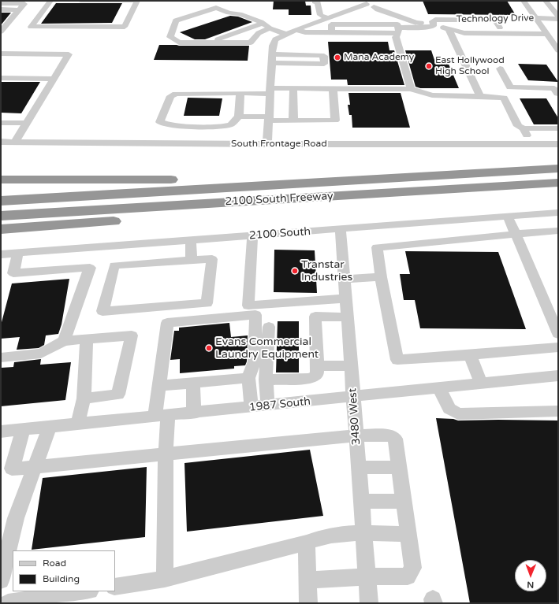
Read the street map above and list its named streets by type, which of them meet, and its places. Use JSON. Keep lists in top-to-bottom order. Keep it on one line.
{"streets":{"highway":["2100 South Freeway"],"street":["Technology Drive","South Frontage Road","2100 South","1987 South","3480 West"]},"crossings":[["2100 South","3480 West"],["1987 South","3480 West"]],"places":["Mana Academy","East Hollywood High School","Transtar Industries","Evans Commercial Laundry Equipment"],"legend":["Road","Building"],"north":"bottom"}
